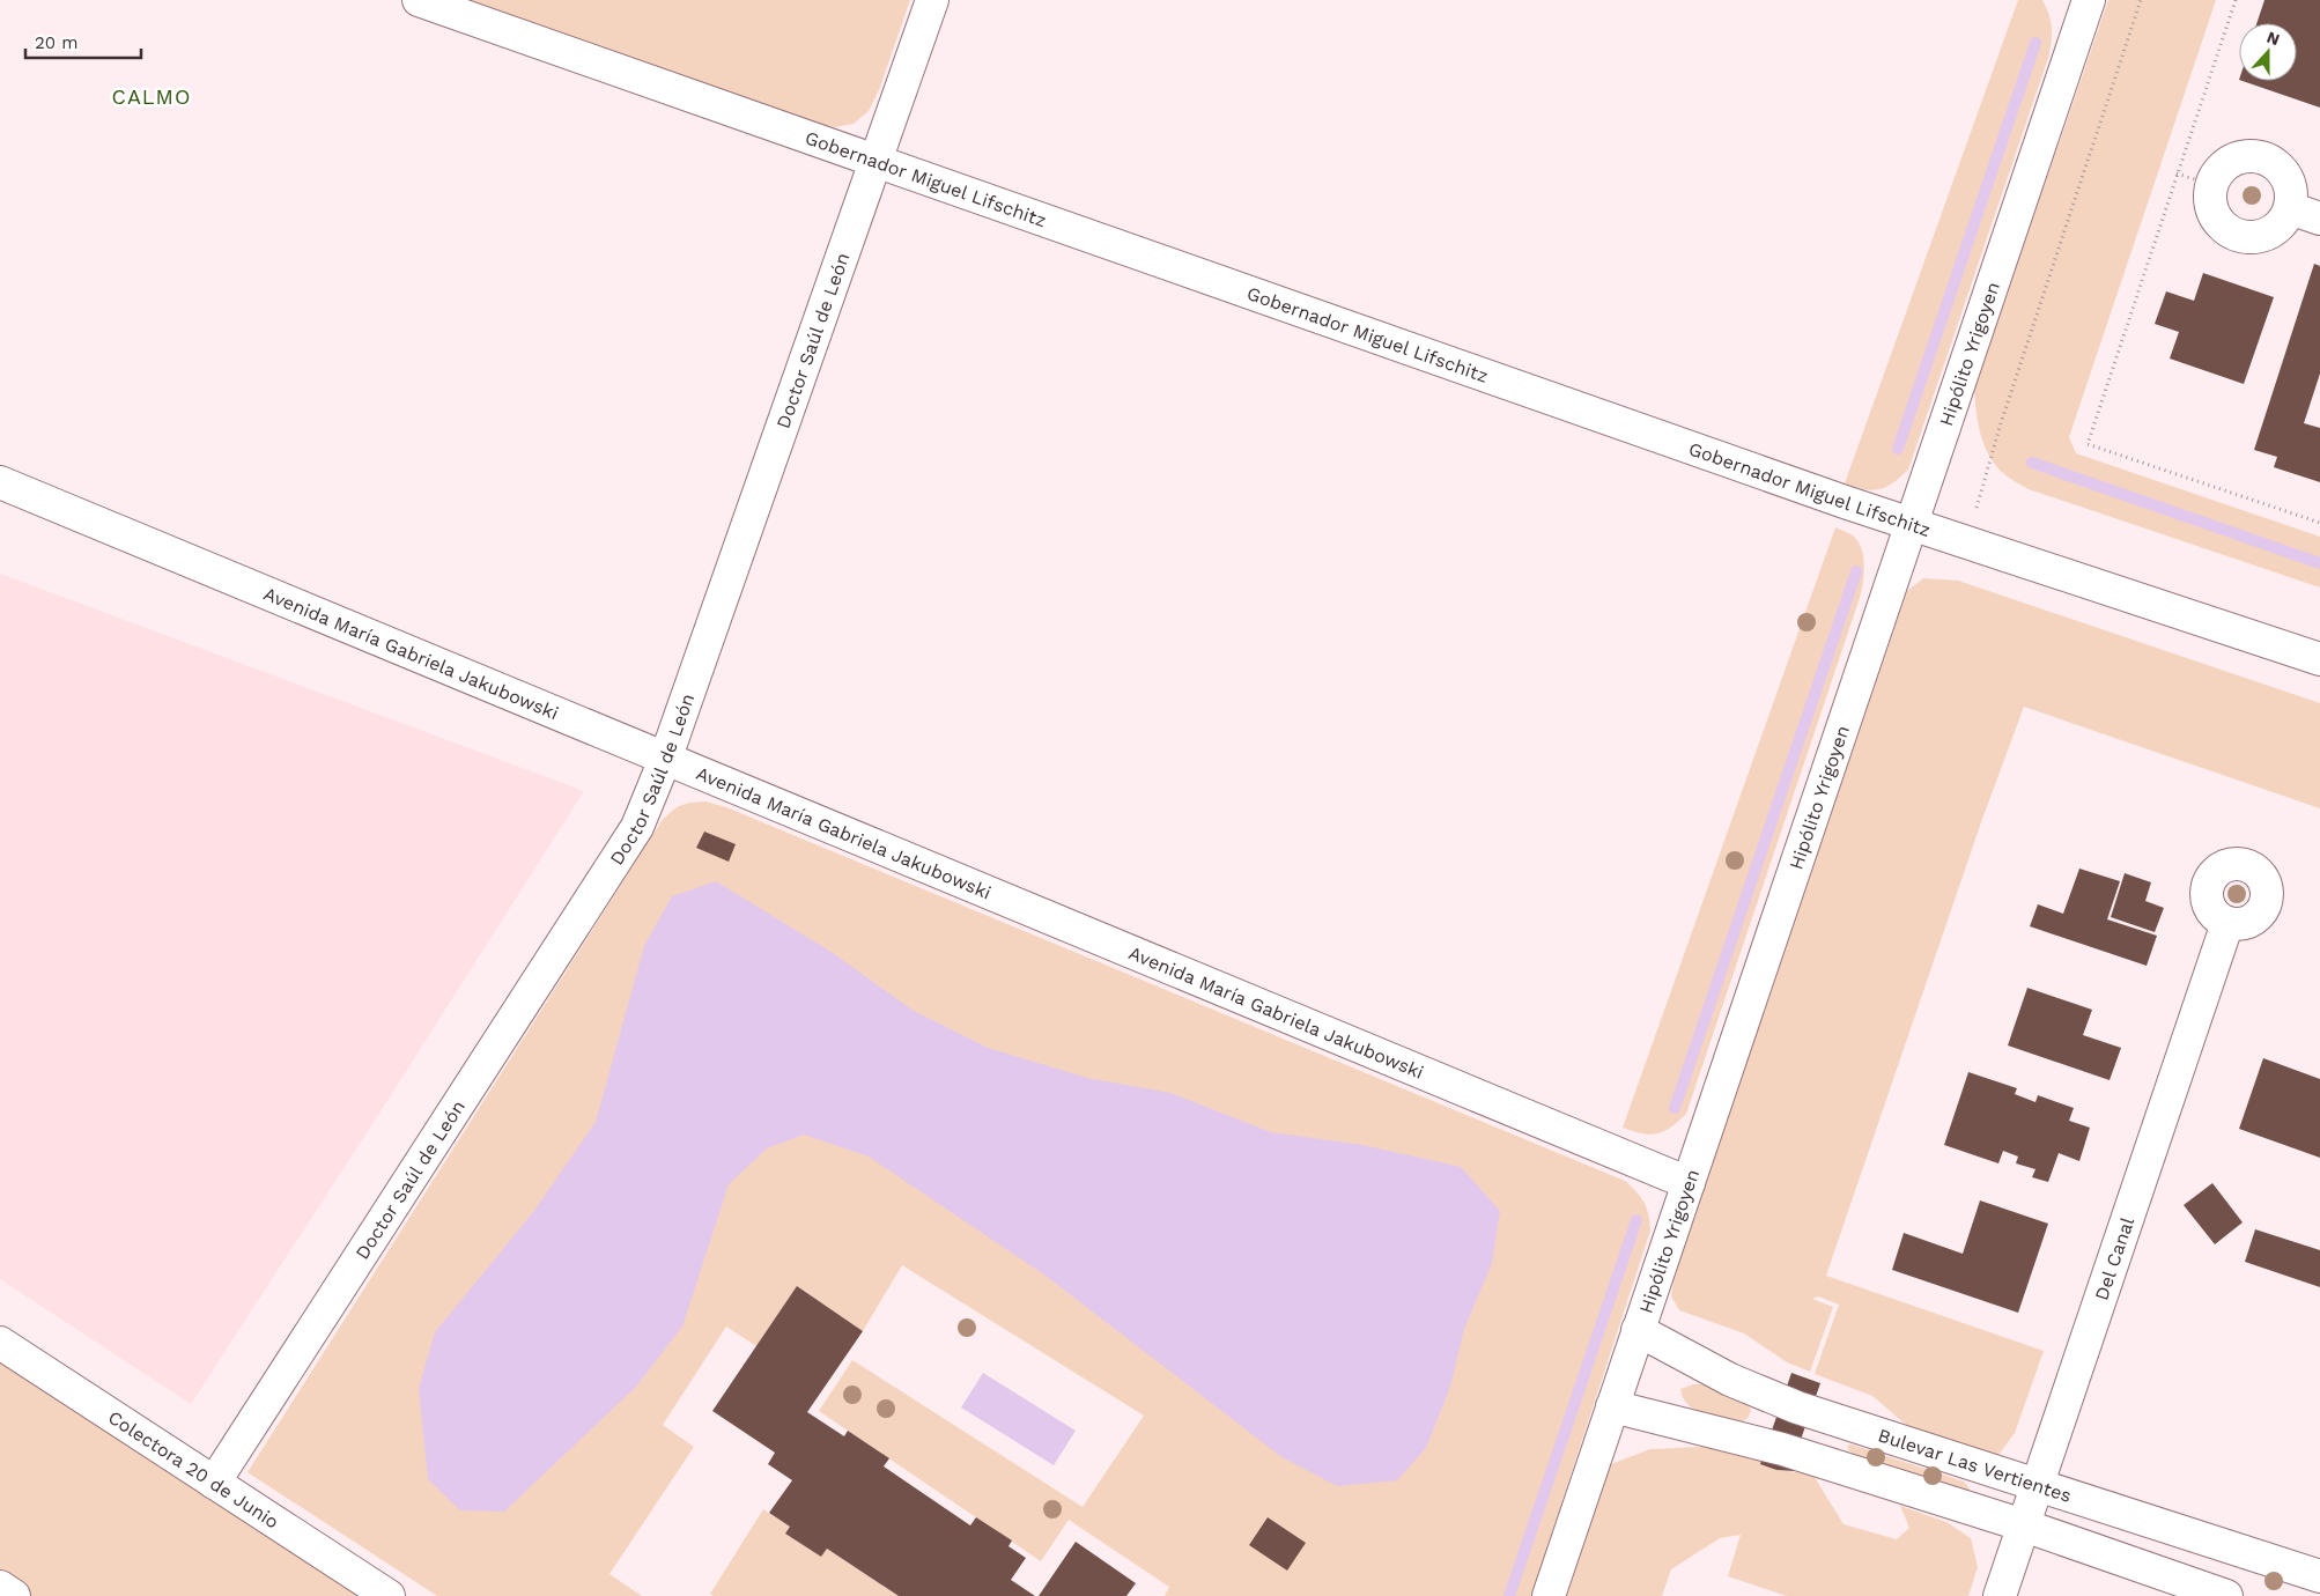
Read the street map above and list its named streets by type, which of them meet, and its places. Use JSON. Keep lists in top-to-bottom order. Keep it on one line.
{"streets":{"main road":["Gobernador Miguel Lifschitz","Doctor Saúl de León","Hipólito Yrigoyen","Avenida María Gabriela Jakubowski","Del Canal","Bulevar Las Vertientes","Colectora 20 de Junio"]},"crossings":[["Gobernador Miguel Lifschitz","Doctor Saúl de León"],["Gobernador Miguel Lifschitz","Hipólito Yrigoyen"],["Doctor Saúl de León","Avenida María Gabriela Jakubowski"],["Doctor Saúl de León","Colectora 20 de Junio"],["Hipólito Yrigoyen","Avenida María Gabriela Jakubowski"],["Hipólito Yrigoyen","Bulevar Las Vertientes"],["Del Canal","Bulevar Las Vertientes"]],"districts":["CALMO"],"scale_bar":"20 m","north":"top"}
